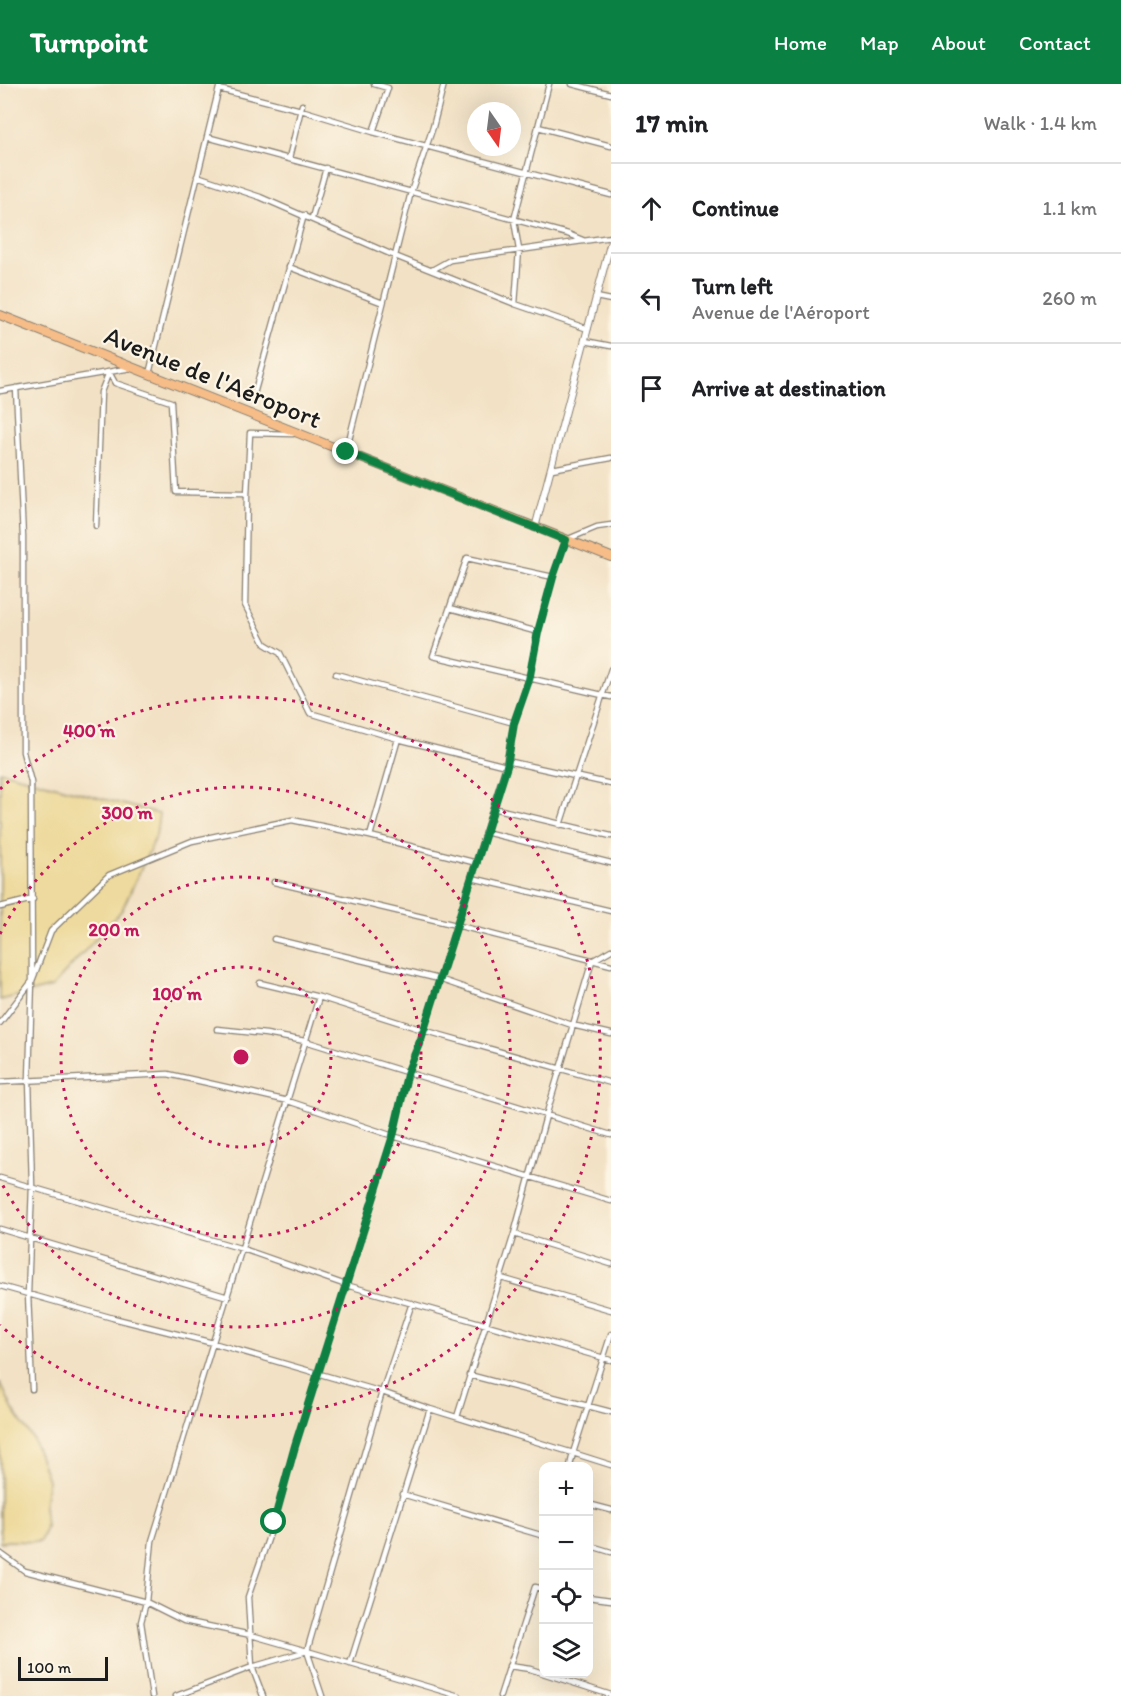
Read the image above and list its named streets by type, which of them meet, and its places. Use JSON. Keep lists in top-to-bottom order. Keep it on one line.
{"streets":{"main road":["Avenue de l'Aéroport"]},"scale_bar":"100 m","north":"bottom","page":{"header":"Turnpoint","nav":["Home","Map","About","Contact"],"heading":["17 min","Walk · 1.4 km"],"list":[["Continue","1.1 km"],["Turn left","Avenue de l'Aéroport","260 m"],"Arrive at destination"],"map_buttons":["+","−"],"scale":"100 m"},"rings":["400 m","300 m","200 m","100 m"]}
